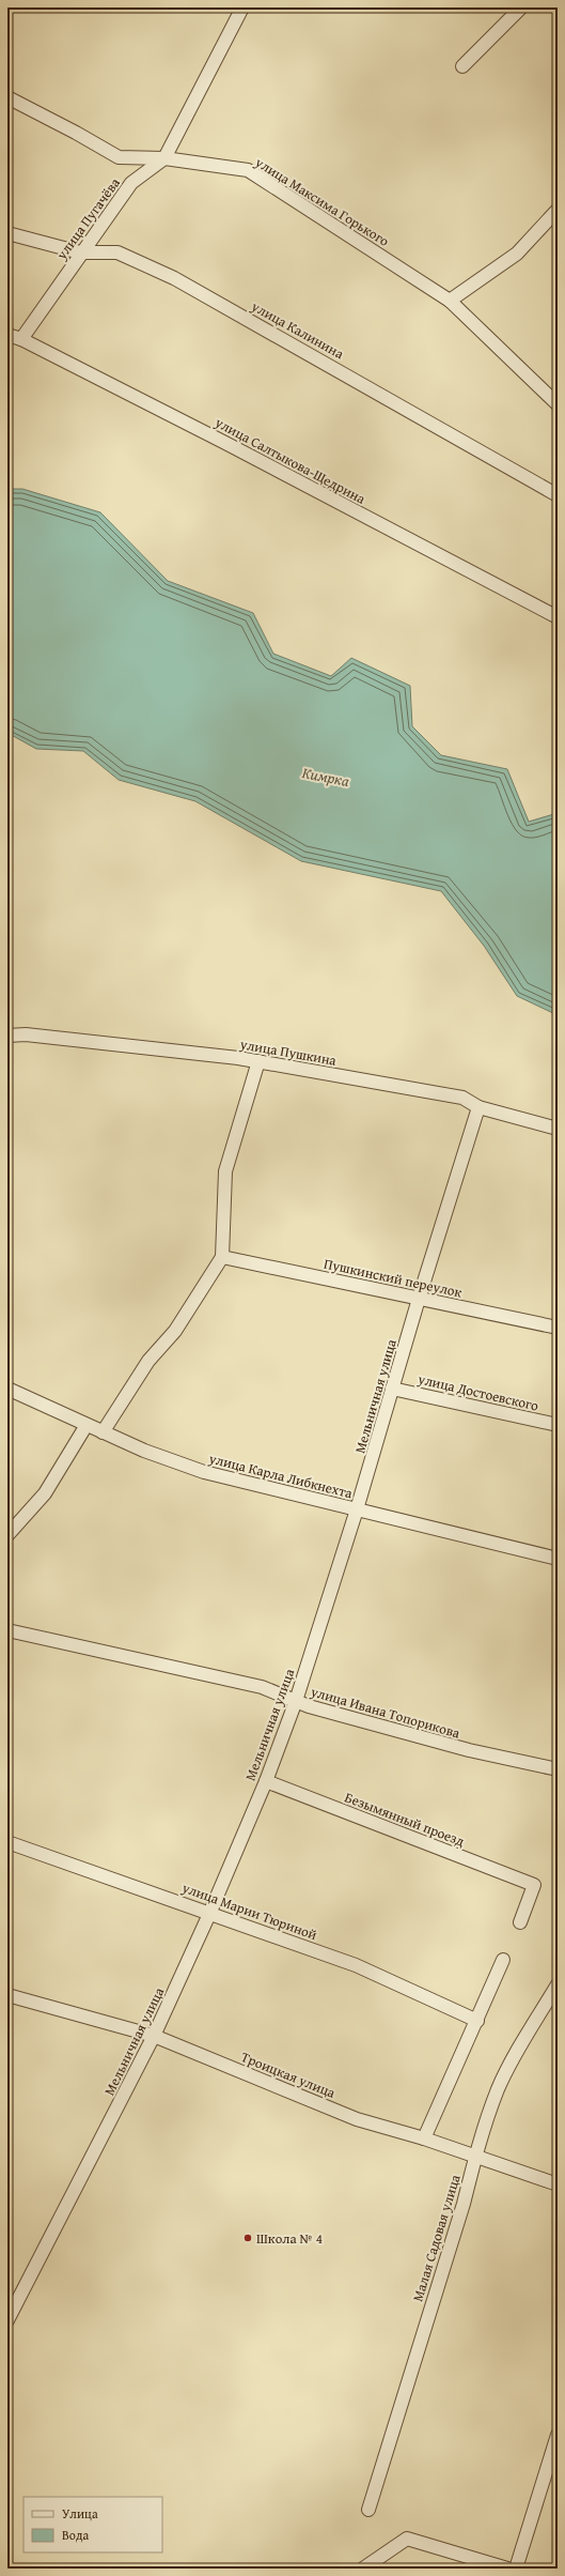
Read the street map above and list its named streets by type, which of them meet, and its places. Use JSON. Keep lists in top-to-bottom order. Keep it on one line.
{"streets":{"street":["улица Максима Горького","улица Пугачёва","улица Калинина","улица Салтыкова-Щедрина","улица Пушкина","Пушкинский переулок","улица Достоевского","Мельничная улица","улица Карла Либкнехта","улица Ивана Топорикова","Безымянный проезд","улица Марии Тюриной","Троицкая улица","Малая Садовая улица"]},"crossings":[["улица Максима Горького","улица Пугачёва"],["улица Пугачёва","улица Калинина"],["улица Пугачёва","улица Салтыкова-Щедрина"],["улица Пушкина","Мельничная улица"],["Пушкинский переулок","Мельничная улица"],["улица Достоевского","Мельничная улица"],["Мельничная улица","улица Карла Либкнехта"],["Мельничная улица","улица Ивана Топорикова"],["Мельничная улица","Безымянный проезд"],["Мельничная улица","улица Марии Тюриной"],["Мельничная улица","Троицкая улица"],["Троицкая улица","Малая Садовая улица"]],"water":["Кимрка"],"places":["Школа № 4"],"legend":["Улица","Вода"]}
